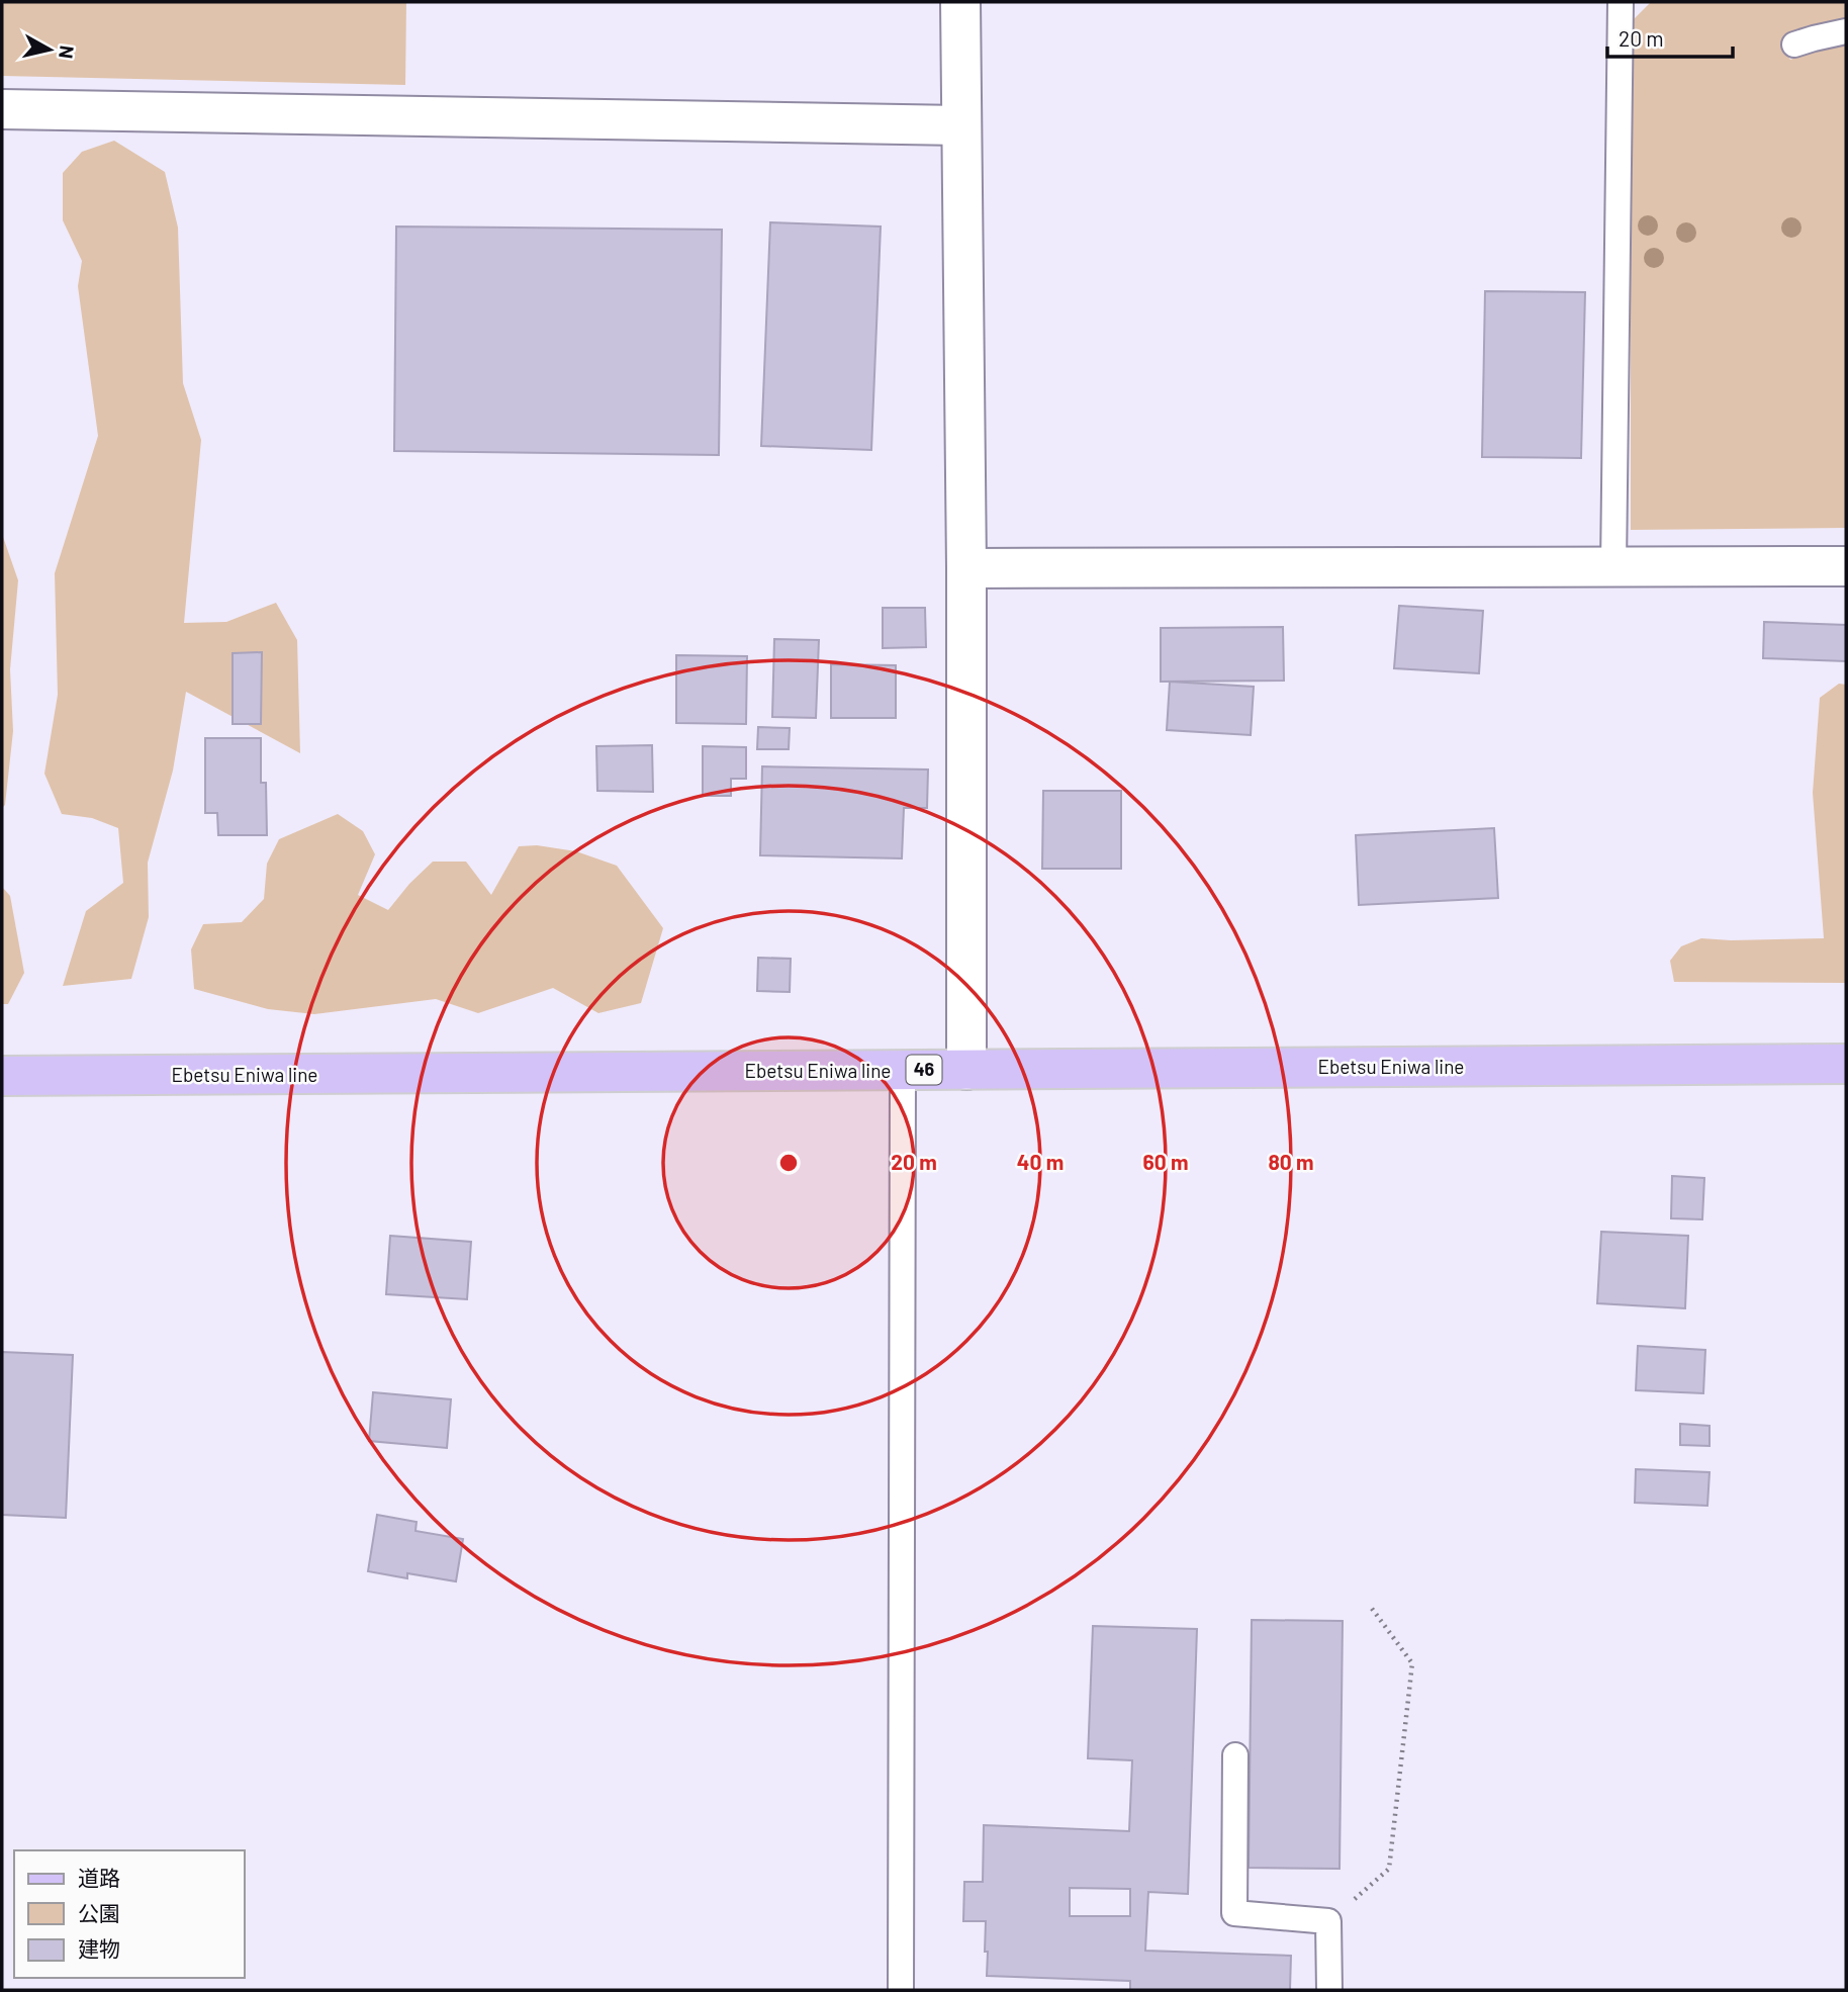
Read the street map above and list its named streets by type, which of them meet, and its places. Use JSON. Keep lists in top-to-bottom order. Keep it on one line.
{"streets":{"main road":["Ebetsu Eniwa line","46"]},"legend":["道路","公園","建物"],"scale_bar":"20 m","north":"right","rings":["20 m","40 m","60 m","80 m"]}
